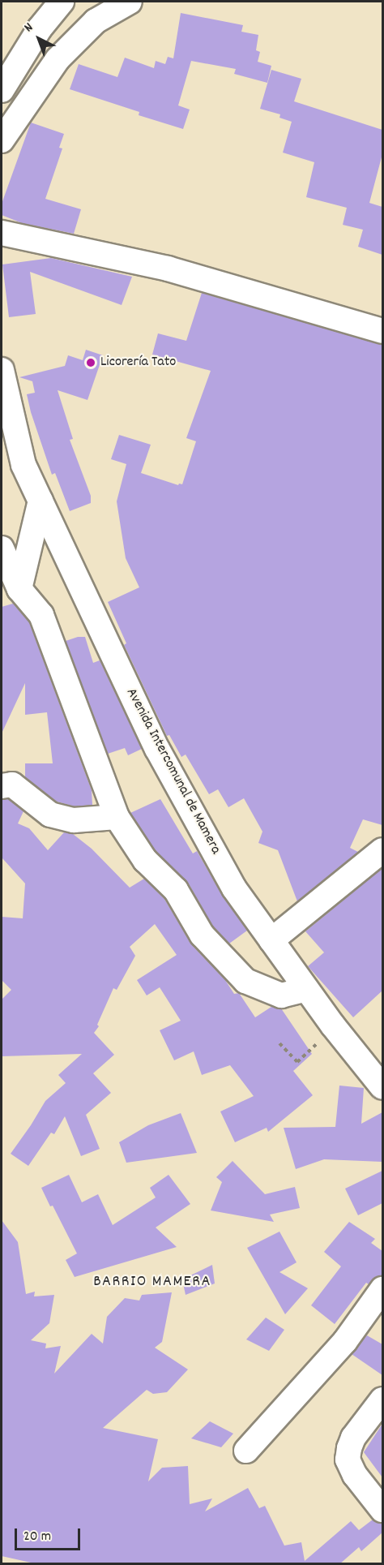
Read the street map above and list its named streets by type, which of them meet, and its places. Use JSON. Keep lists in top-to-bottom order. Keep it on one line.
{"streets":{"street":["Avenida Intercomunal de Mamera"]},"districts":["BARRIO MAMERA"],"places":["Licorería Tato"],"scale_bar":"20 m","north":"top left"}
